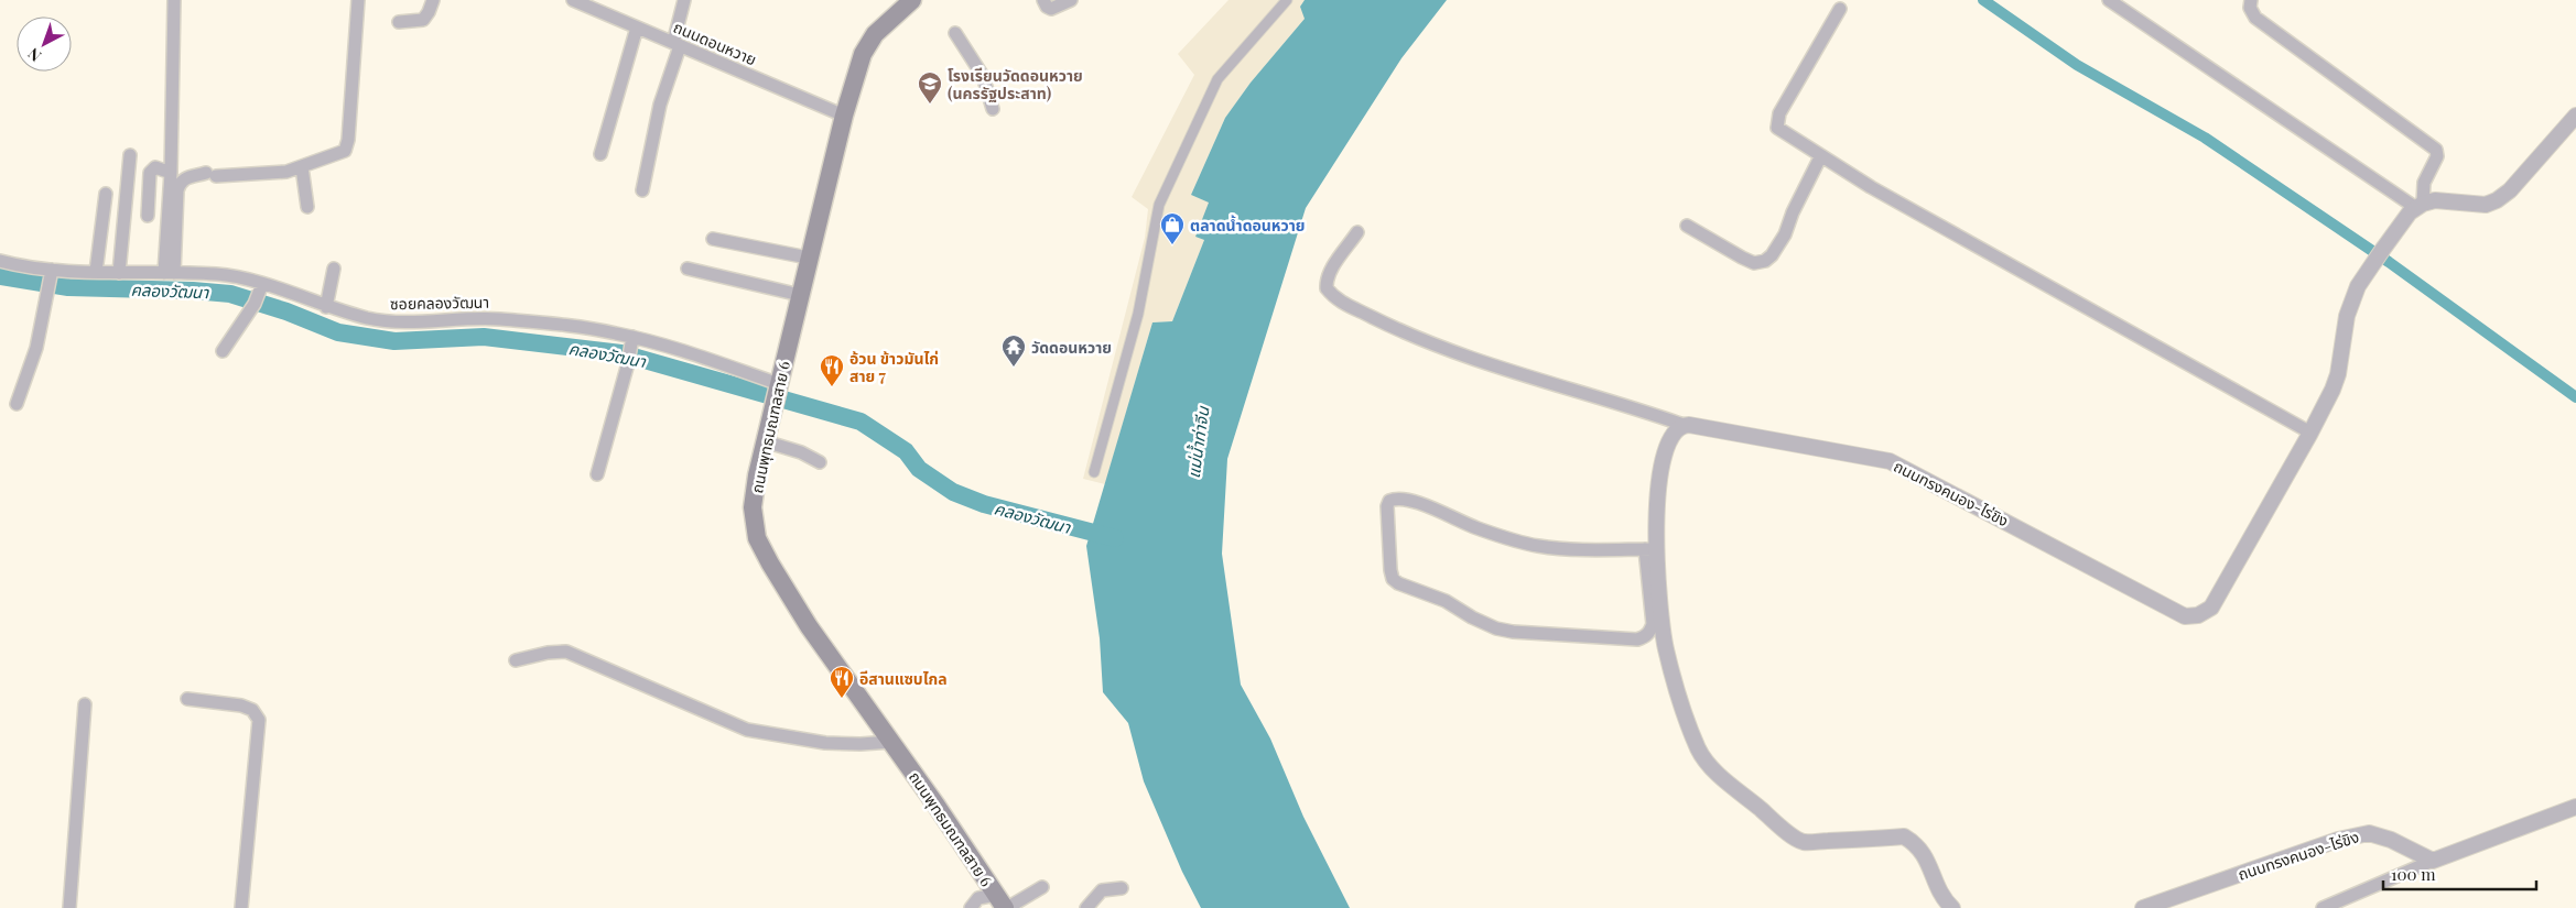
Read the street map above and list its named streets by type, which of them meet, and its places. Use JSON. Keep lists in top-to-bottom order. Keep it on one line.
{"streets":{"main road":["ถนนพุทธมณฑลสาย 6"],"street":["ถนนดอนหวาย","ซอยคลองวัฒนา","ถนนทรงคนอง-ไร่ขิง"]},"crossings":[["ถนนดอนหวาย","ถนนพุทธมณฑลสาย 6"],["ซอยคลองวัฒนา","ถนนพุทธมณฑลสาย 6"]],"water":["คลองวัฒนา","แม่น้ำท่าจีน"],"places":{"school or university":["โรงเรียนวัดดอนหวาย (นครรัฐประสาท)"],"shop":["ตลาดน้ำดอนหวาย"],"temple":["วัดดอนหวาย"],"restaurant":["อ้วน ข้าวมันไก่ สาย 7","อีสานแซบไกล"]},"scale_bar":"100 m","north":"bottom left"}
